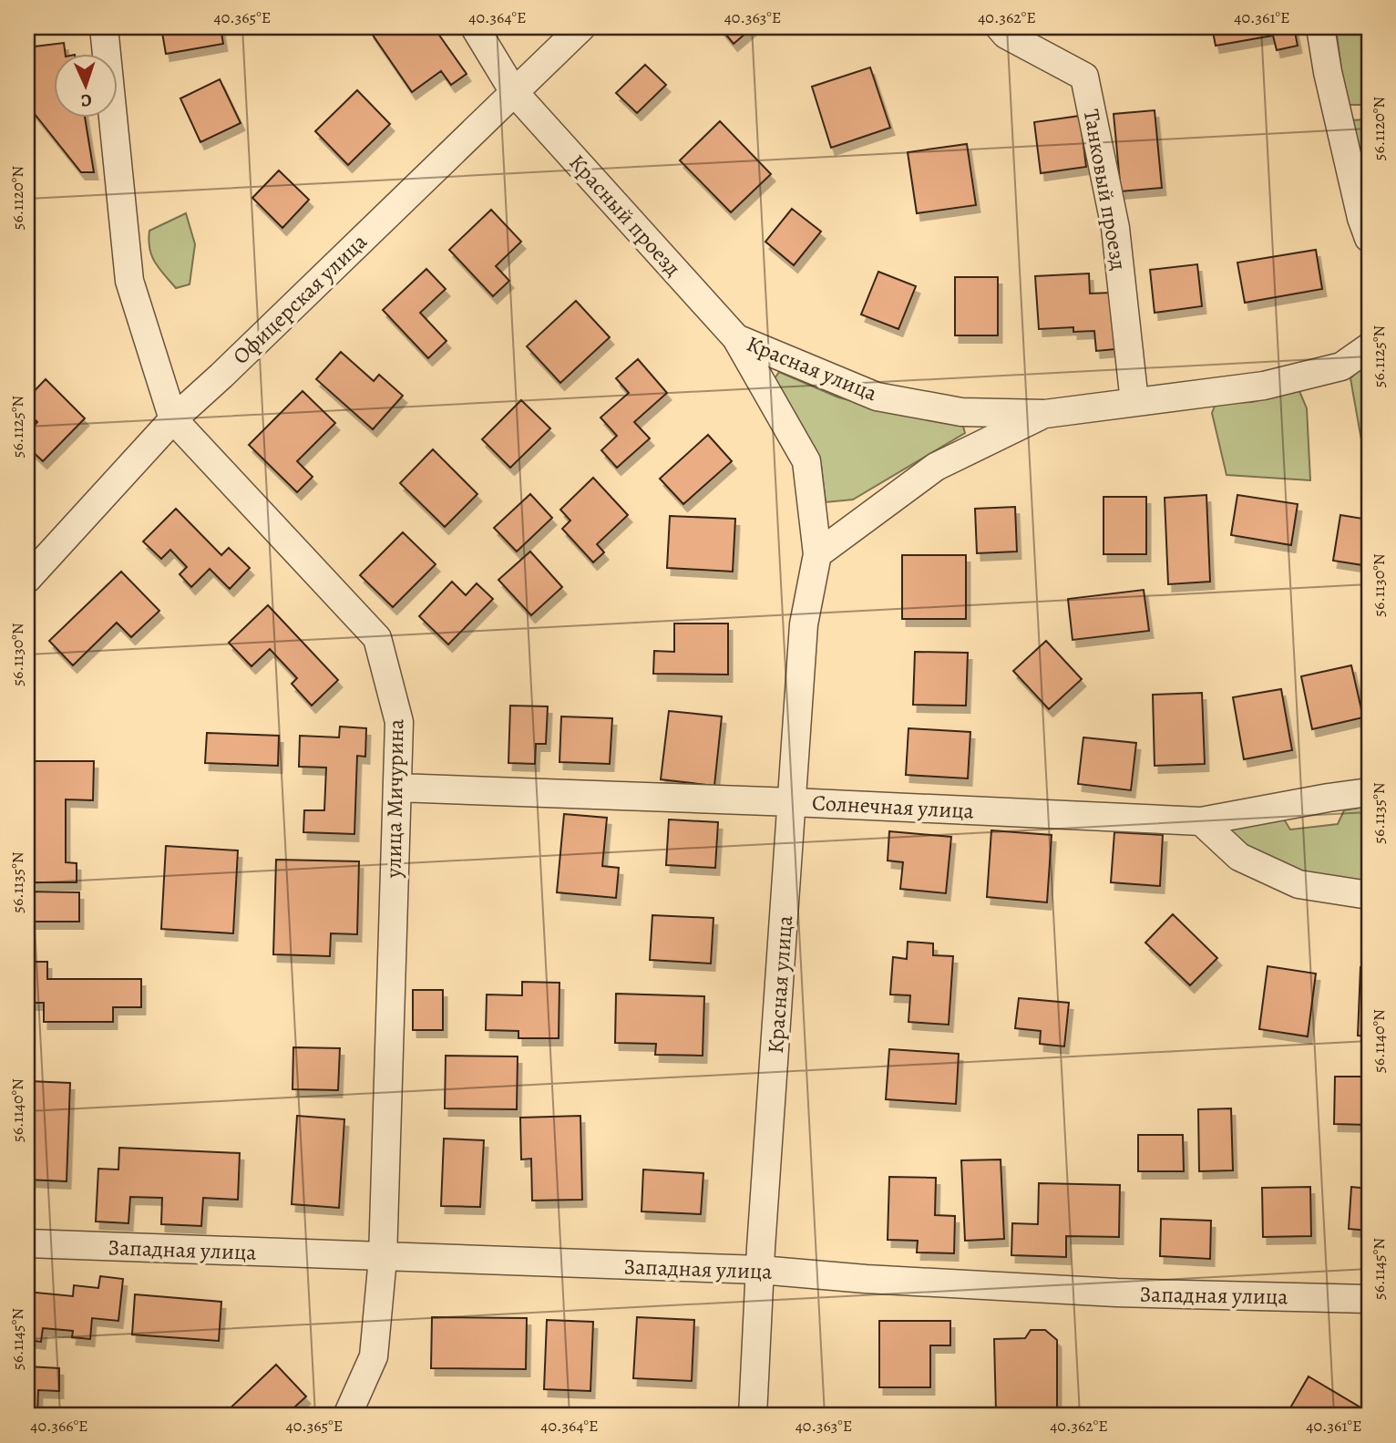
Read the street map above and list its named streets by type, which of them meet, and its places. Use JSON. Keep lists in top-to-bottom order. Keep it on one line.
{"streets":{"street":["Танковый проезд","Красный проезд","Офицерская улица","Красная улица","улица Мичурина","Солнечная улица","Западная улица"]},"crossings":[["Танковый проезд","Красная улица"],["Красный проезд","Офицерская улица"],["Красный проезд","Красная улица"],["Офицерская улица","улица Мичурина"],["Красная улица","Солнечная улица"],["Красная улица","Западная улица"],["улица Мичурина","Солнечная улица"],["улица Мичурина","Западная улица"]],"north":"bottom","coordinates":["40.365°E","40.364°E","40.363°E","40.362°E","40.361°E","56.1120°N","56.1125°N","56.1130°N","56.1135°N","56.1140°N","56.1145°N","40.366°E"]}
